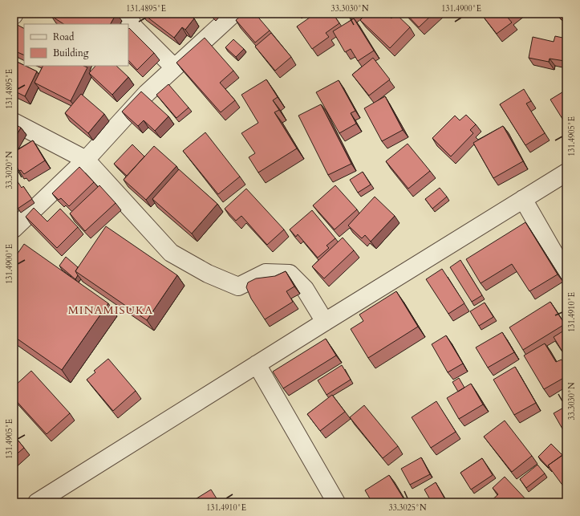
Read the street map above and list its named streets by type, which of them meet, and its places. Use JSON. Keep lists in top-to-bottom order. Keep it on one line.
{"districts":["MINAMISUKA"],"legend":["Road","Building"],"coordinates":["131.4895°E","33.3030°N","131.4900°E","131.4905°E","33.3020°N","131.4910°E","33.3025°N"]}
